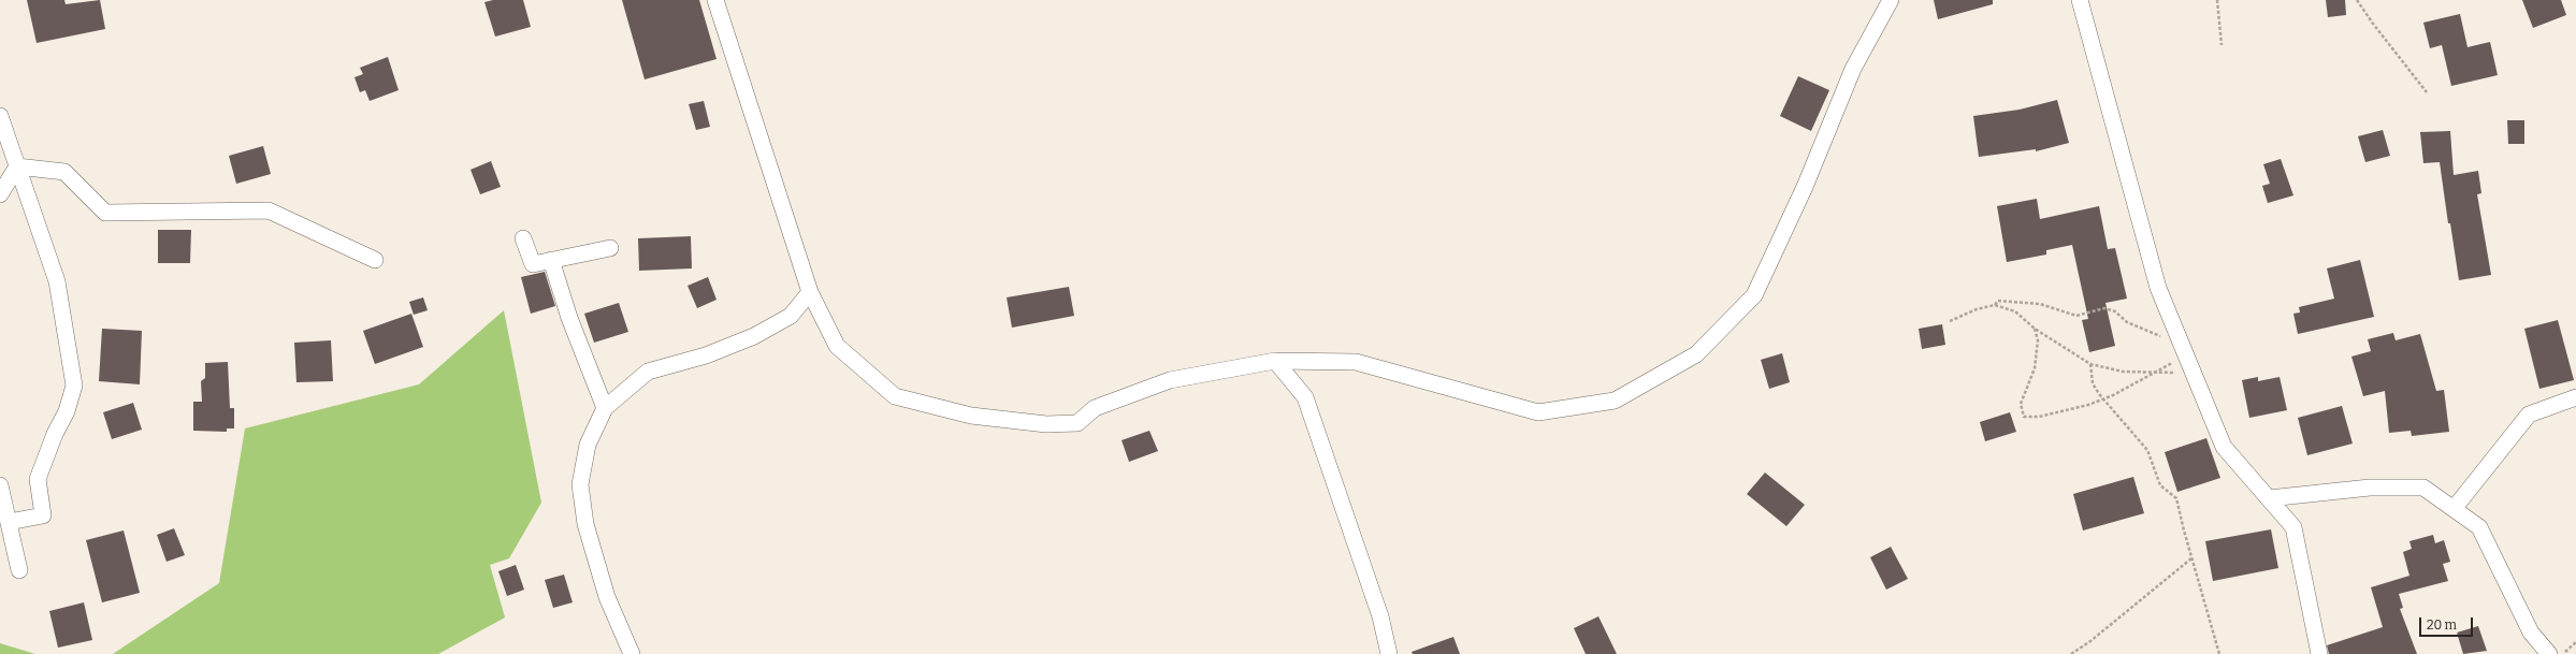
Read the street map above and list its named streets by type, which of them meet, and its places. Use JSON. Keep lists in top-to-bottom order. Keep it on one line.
{"scale_bar":"20 m"}
